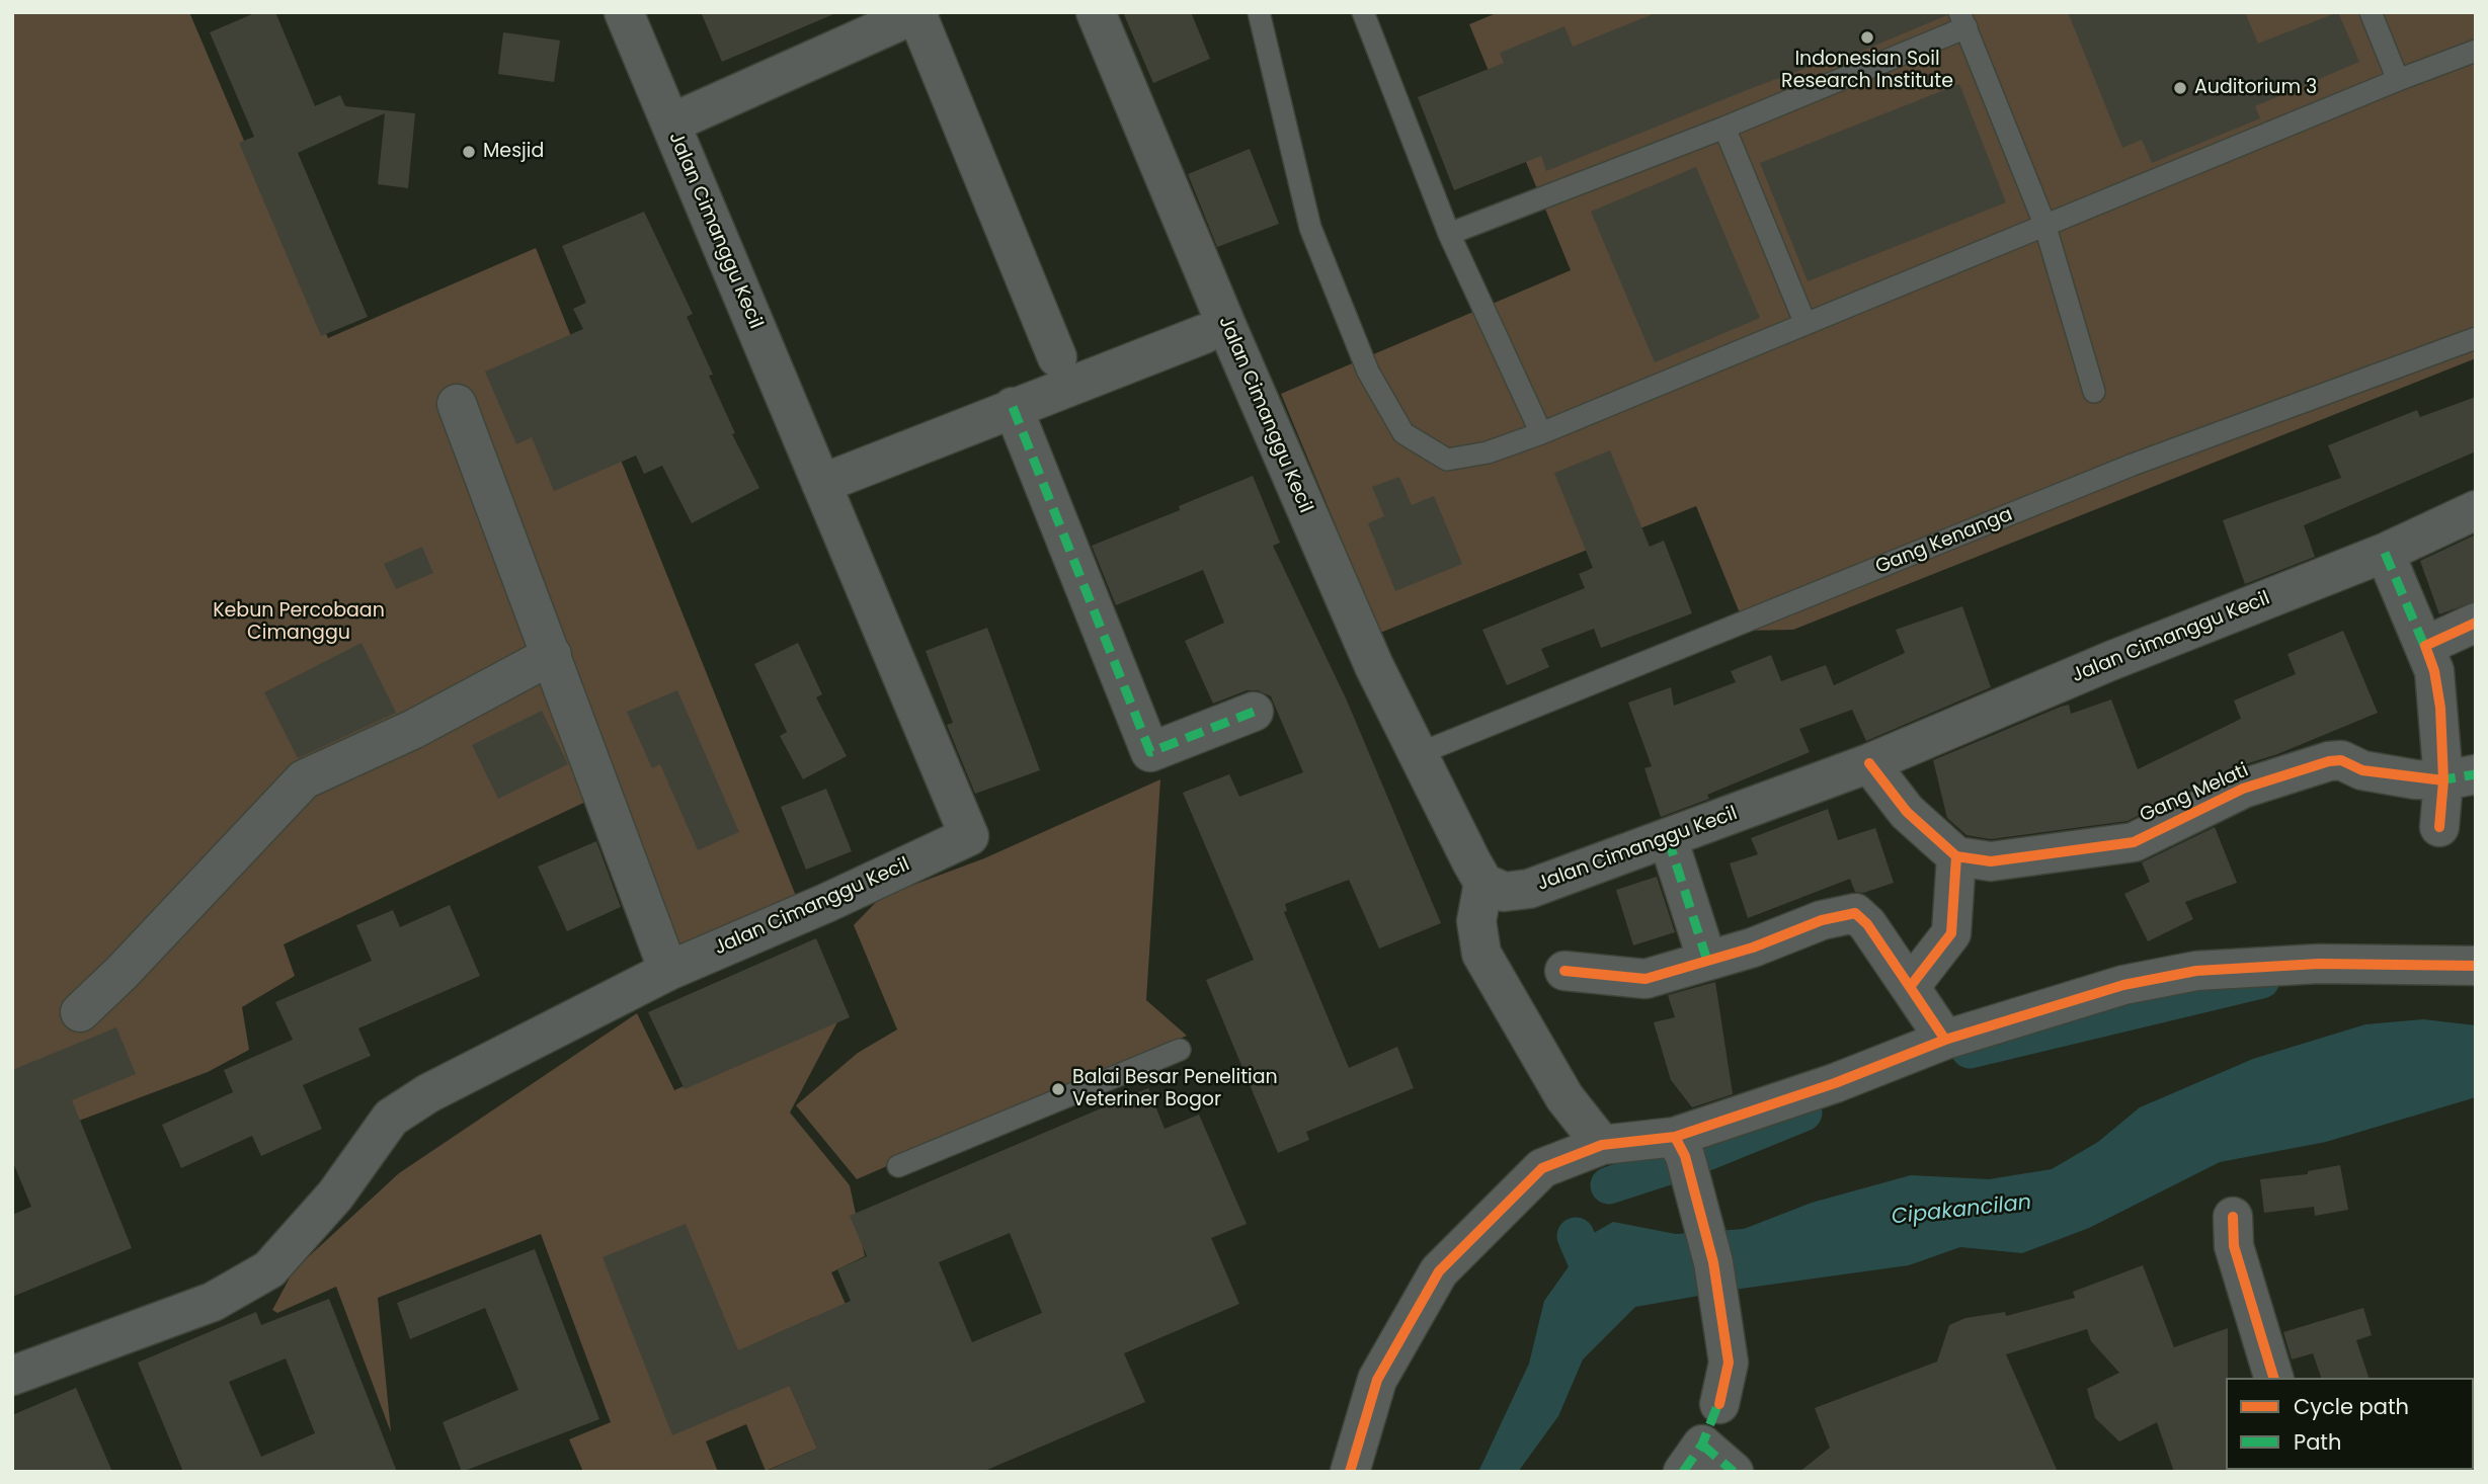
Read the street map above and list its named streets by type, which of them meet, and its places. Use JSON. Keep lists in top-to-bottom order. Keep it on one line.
{"streets":{"street":["Jalan Cimanggu Kecil","Gang Melati"],"lane":["Gang Kenanga"]},"crossings":[["Jalan Cimanggu Kecil","Gang Kenanga"]],"water":["Cipakancilan"],"parks":["Kebun Percobaan Cimanggu"],"places":["Indonesian Soil Research Institute","Auditorium 3","Mesjid","Balai Besar Penelitian Veteriner Bogor"],"legend":["Cycle path","Path"]}
